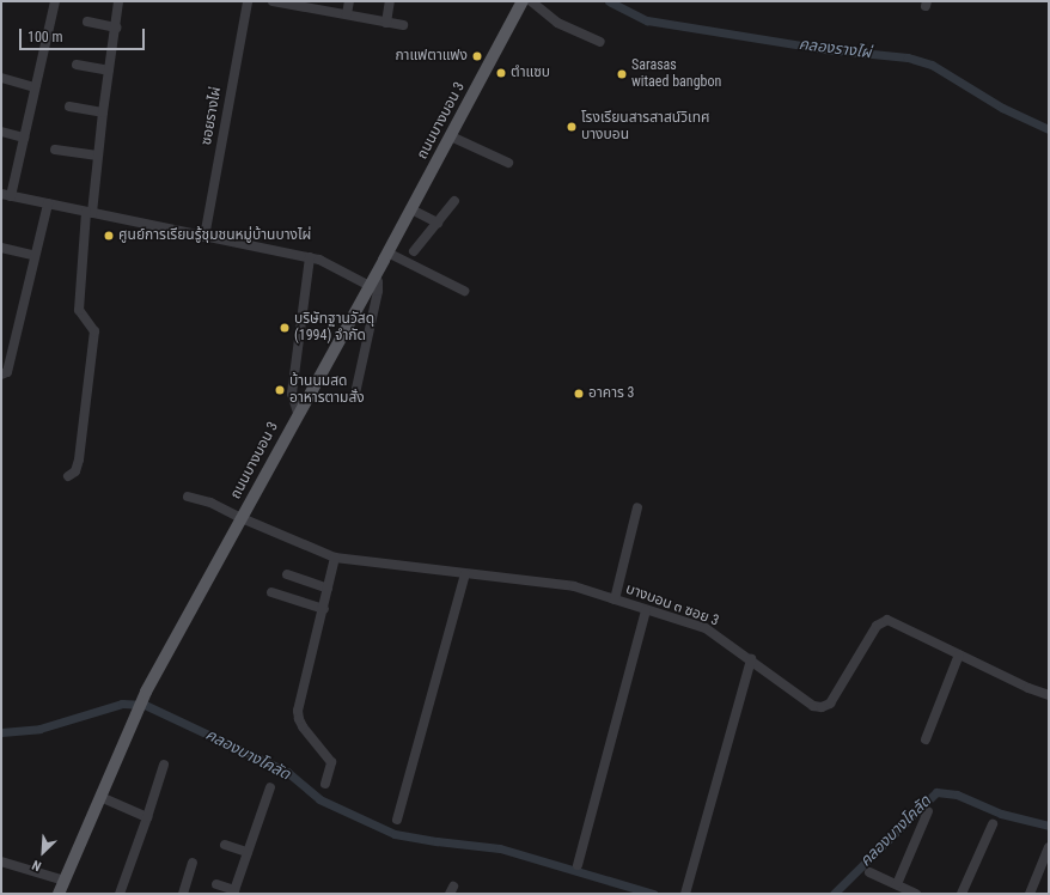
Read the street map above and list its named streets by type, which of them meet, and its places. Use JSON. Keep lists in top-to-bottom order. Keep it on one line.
{"streets":{"main road":["ถนนบางบอน 3"],"street":["ซอยรางไผ่","บางบอน ๓ ซอย 3"]},"crossings":[["ถนนบางบอน 3","บางบอน ๓ ซอย 3"]],"water":["คลองรางไผ่","คลองบางโคลัด"],"places":["กาแฟตาแฟง","ตำแซบ","Sarasas witaed bangbon","โรงเรียนสารสาสน์วิเทศ บางบอน","ศูนย์การเรียนรู้ชุมชนหมู่บ้านบางไผ่","บริษัทฐานวัสดุ (1994) จำกัด","บ้านนมสด อาหารตามสั่ง","อาคาร 3"],"scale_bar":"100 m","north":"bottom left"}
